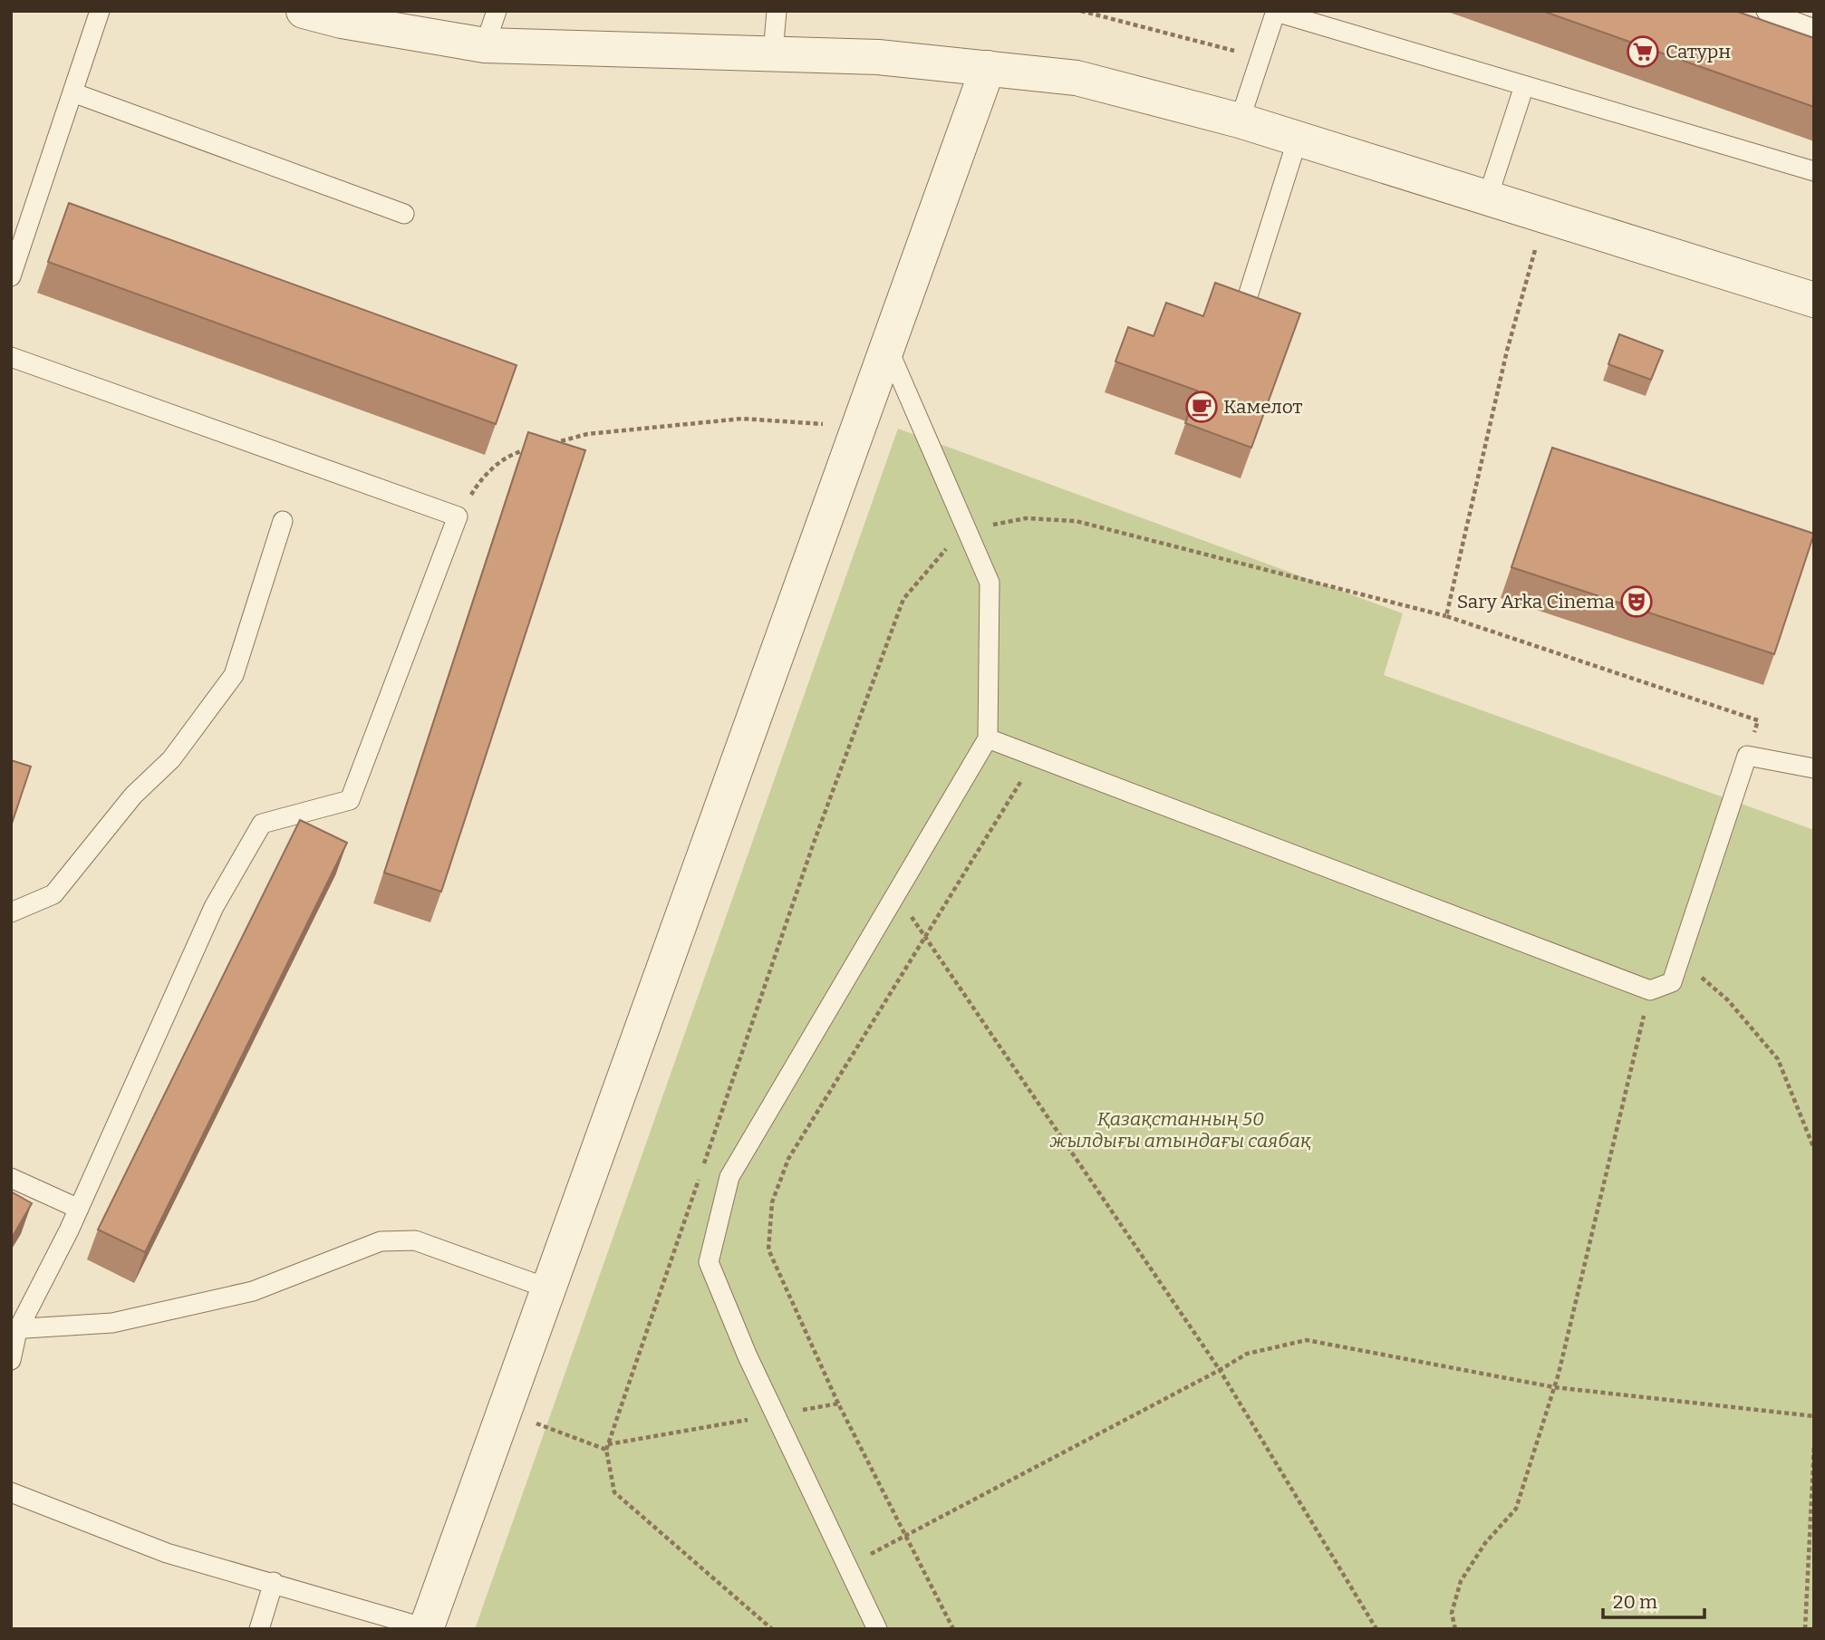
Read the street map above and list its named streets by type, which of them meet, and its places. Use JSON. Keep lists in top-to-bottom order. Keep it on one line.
{"parks":["Қазақстанның 50 жылдығы атындағы саябақ"],"places":{"supermarket":["Сатурн"],"cafe":["Камелот"],"theatre":["Sary Arka Cinema"]},"scale_bar":"20 m"}
